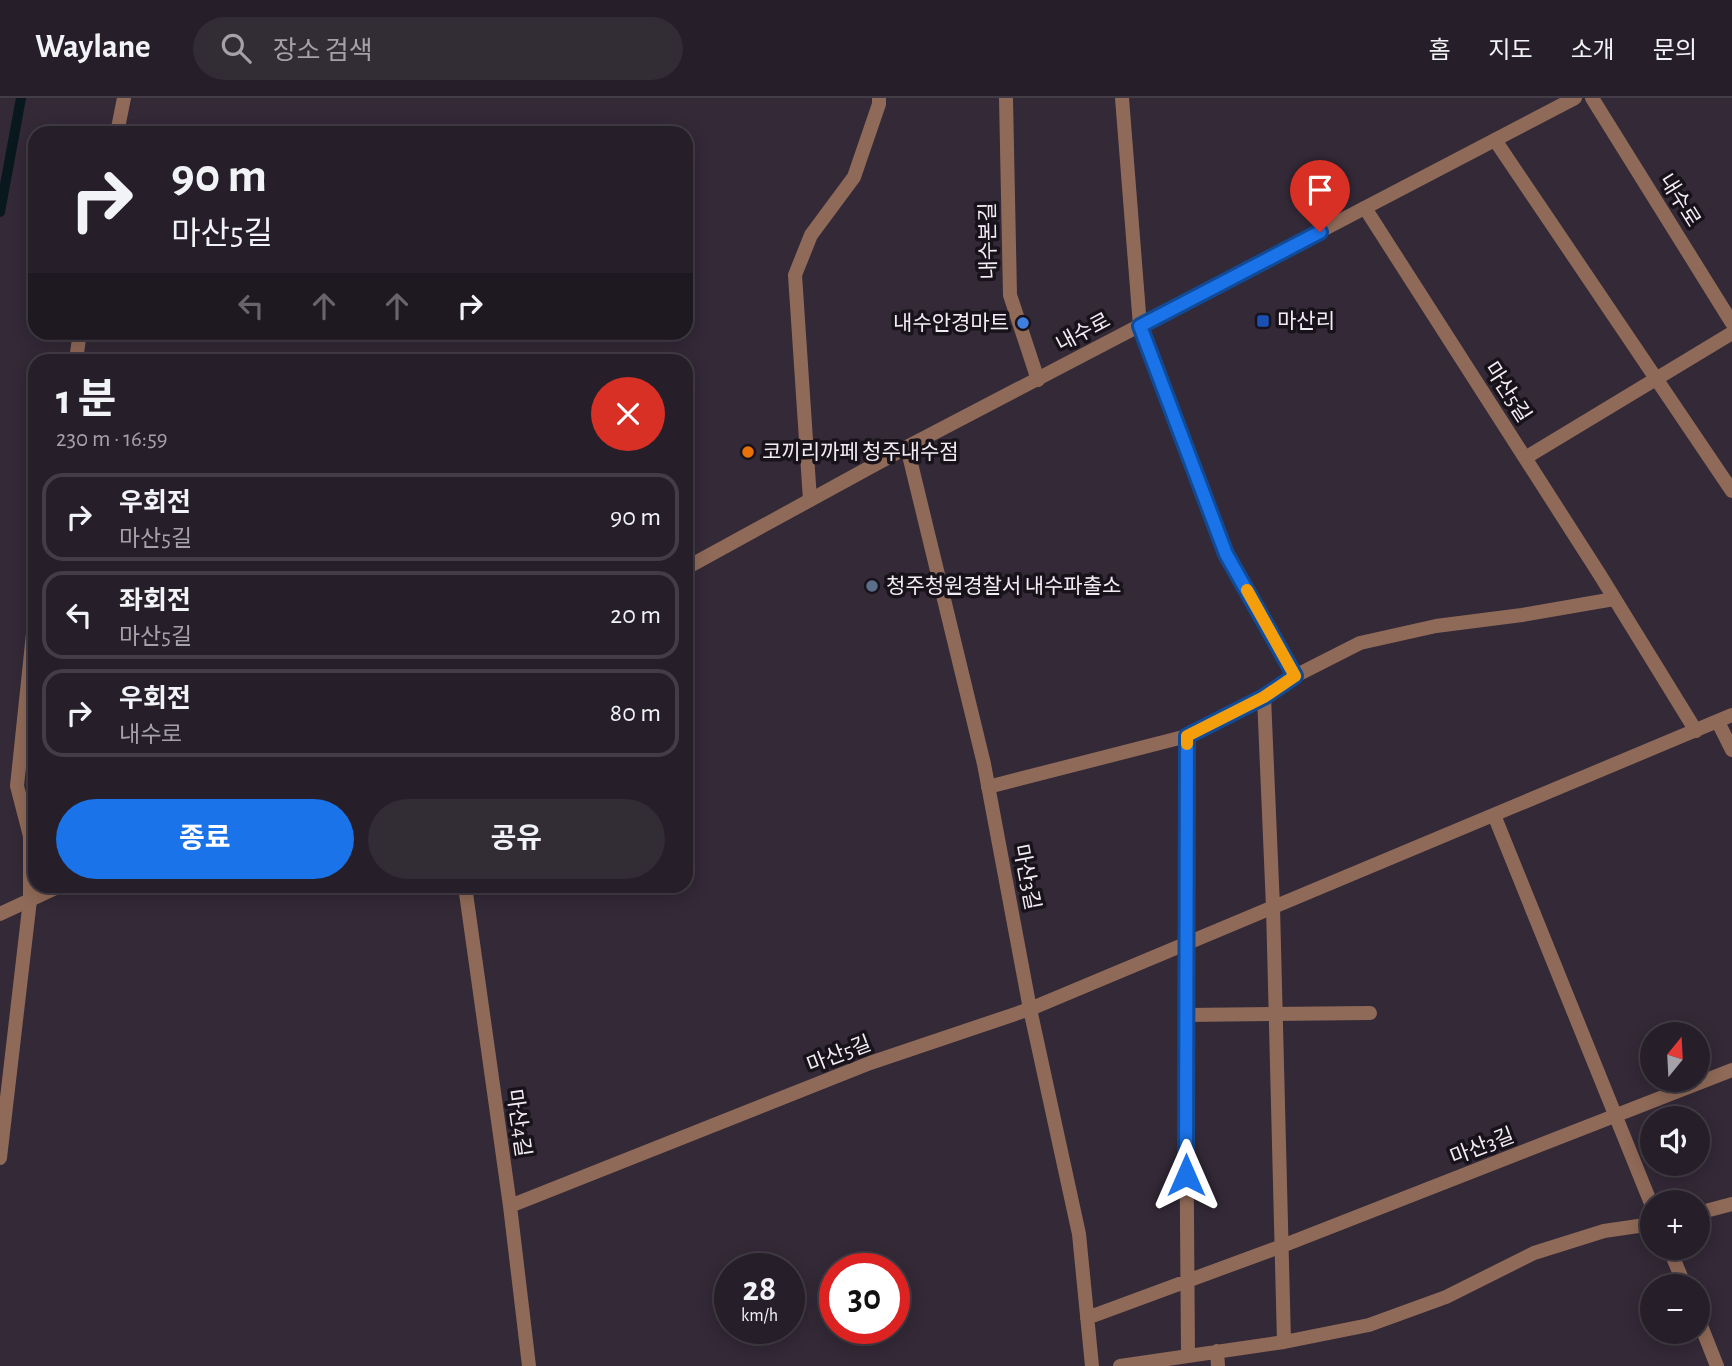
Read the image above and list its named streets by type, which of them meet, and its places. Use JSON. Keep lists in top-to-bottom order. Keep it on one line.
{"streets":{"street":["내수로","내수본길","마산5길","마산3길","마산4길"]},"crossings":[["내수로","내수본길"],["내수로","마산5길"],["내수로","마산3길"],["마산5길","마산3길"],["마산5길","마산4길"]],"places":{"transit":["마산리"],"other":["내수안경마트","코끼리까페 청주내수점","청주청원경찰서 내수파출소"]},"north":"top","page":{"header":"Waylane","search":"장소 검색","nav":["홈","지도","소개","문의"],"turn":["90 m","마산5길"],"heading":["1 분","230 m · 16:59"],"list":[{"name":"우회전","note":"마산5길","value":"90 m"},{"name":"좌회전","note":"마산5길","value":"20 m"},{"name":"우회전","note":"내수로","value":"80 m"}],"buttons":["종료","공유"],"map_buttons":["+","−"],"speed":"28 km/h","limit":"30"}}
